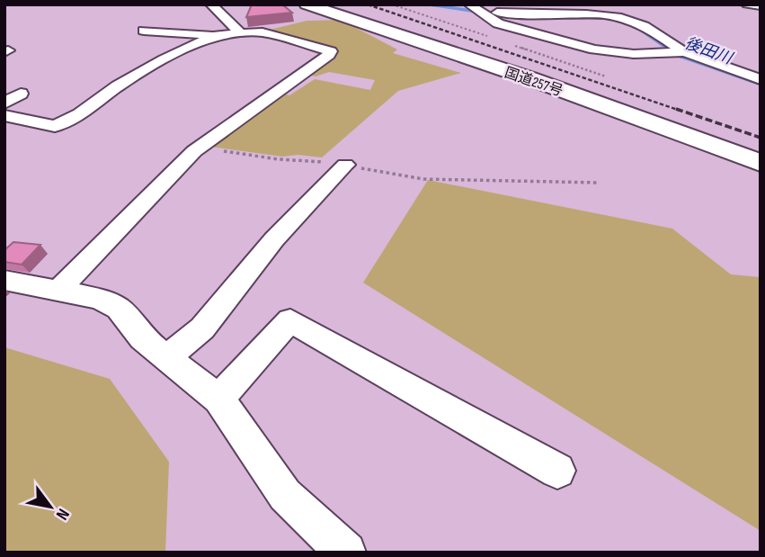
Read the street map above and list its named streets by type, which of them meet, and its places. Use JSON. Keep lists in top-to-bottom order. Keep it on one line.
{"streets":{"highway":["国道257号"]},"water":["後田川"],"north":"bottom right"}
